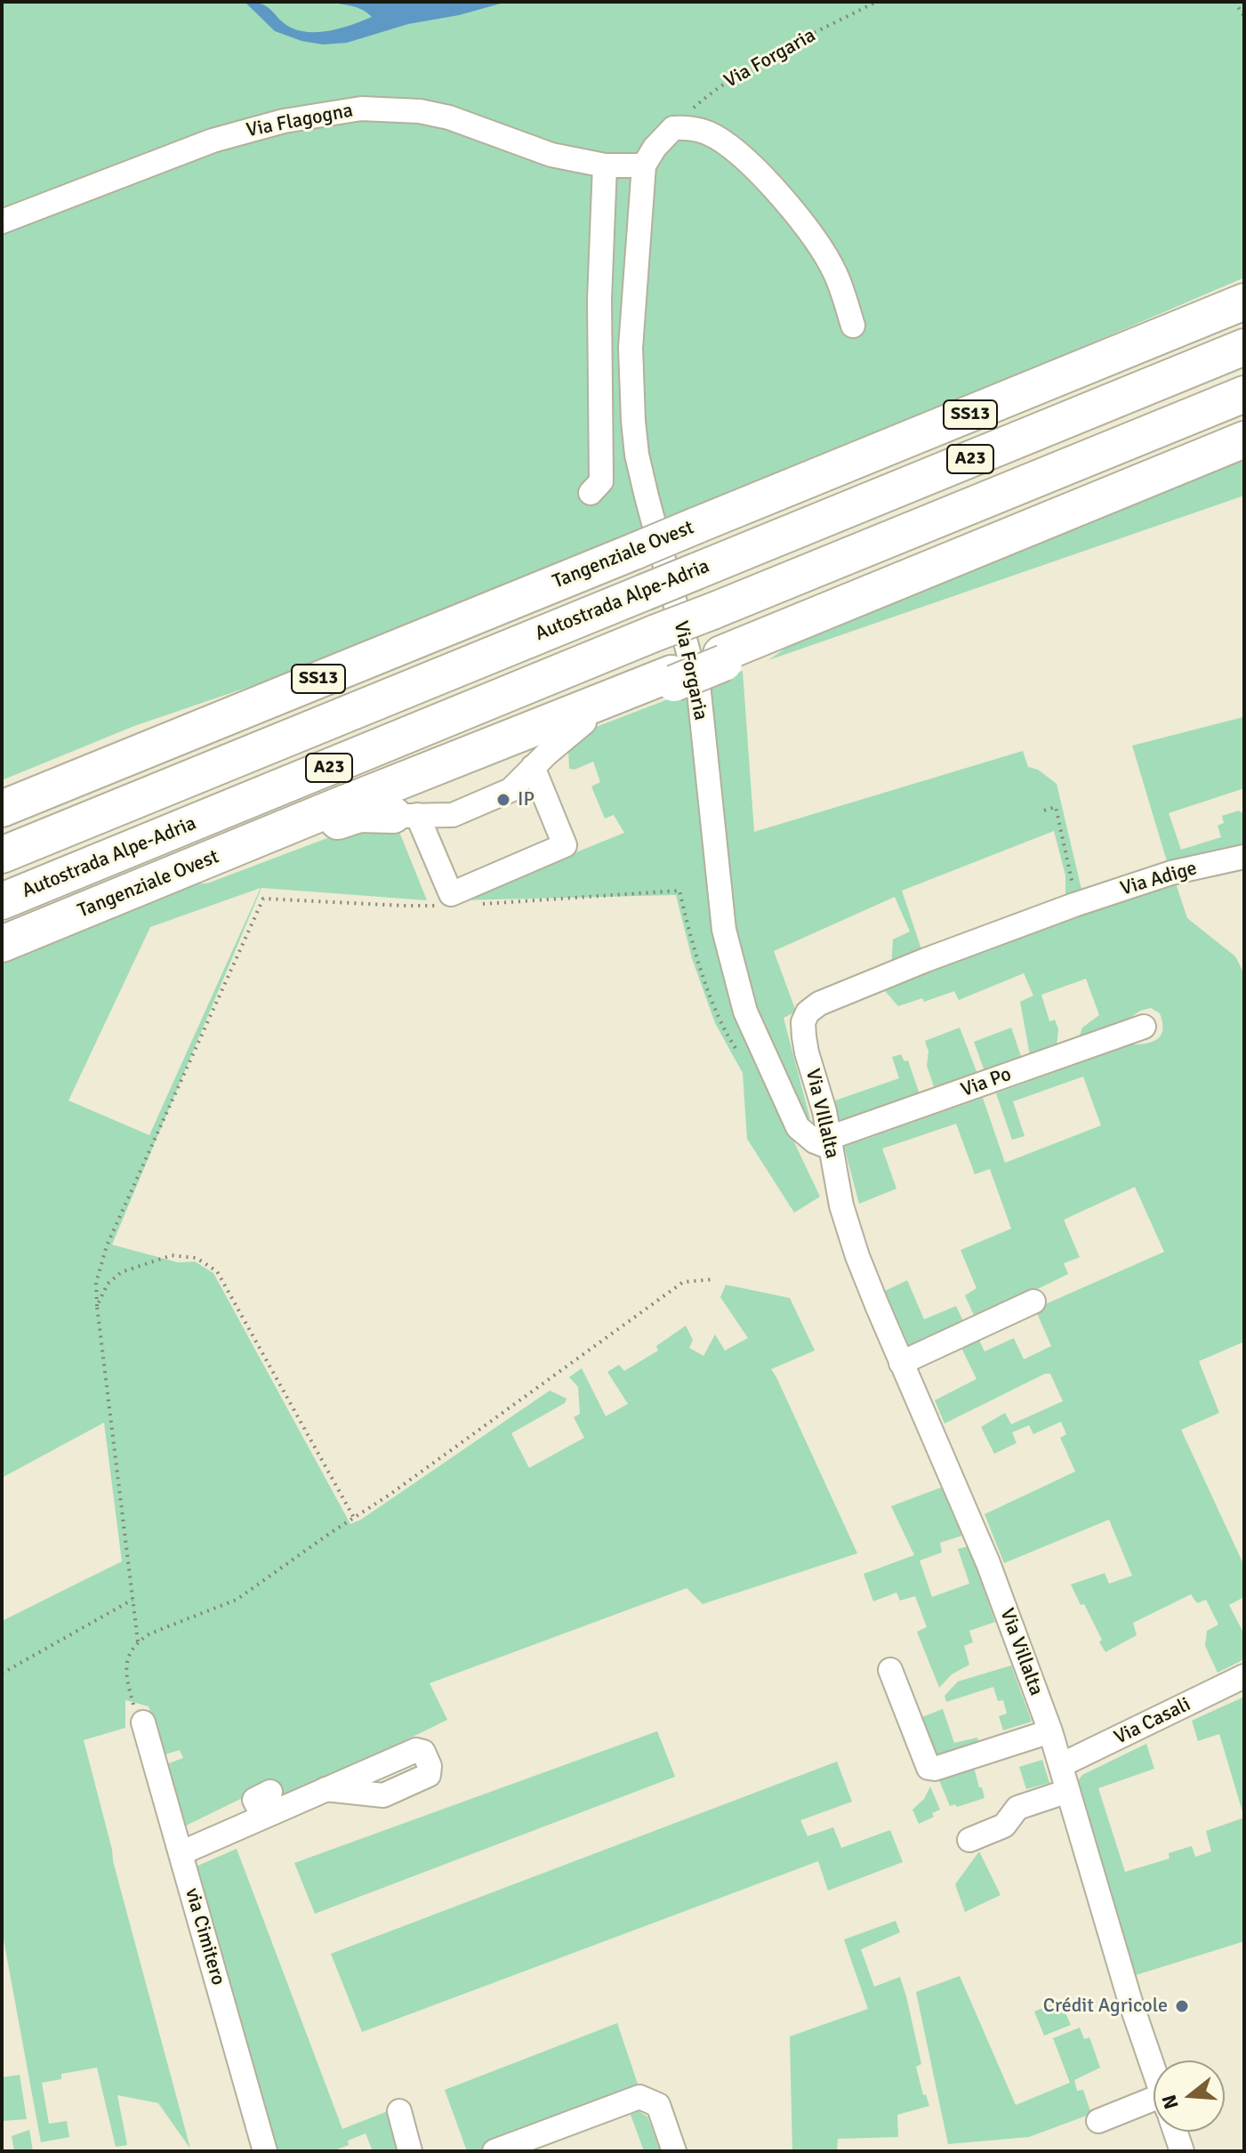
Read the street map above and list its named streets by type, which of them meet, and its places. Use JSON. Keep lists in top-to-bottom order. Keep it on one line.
{"streets":{"highway":["SS13","A23","Tangenziale Ovest","Autostrada Alpe-Adria"],"street":["Via Forgaria","Via Flagogna","Via Adige","Via Po","Via VIllalta","Via Villalta","Via Casali","via Cimitero"]},"crossings":[["Via Forgaria","Via Po"],["Via Forgaria","Via VIllalta"],["Via Adige","Via VIllalta"],["Via Po","Via VIllalta"],["Via VIllalta","Via Villalta"],["Via Villalta","Via Casali"]],"places":["IP","Crédit Agricole"],"north":"left"}
